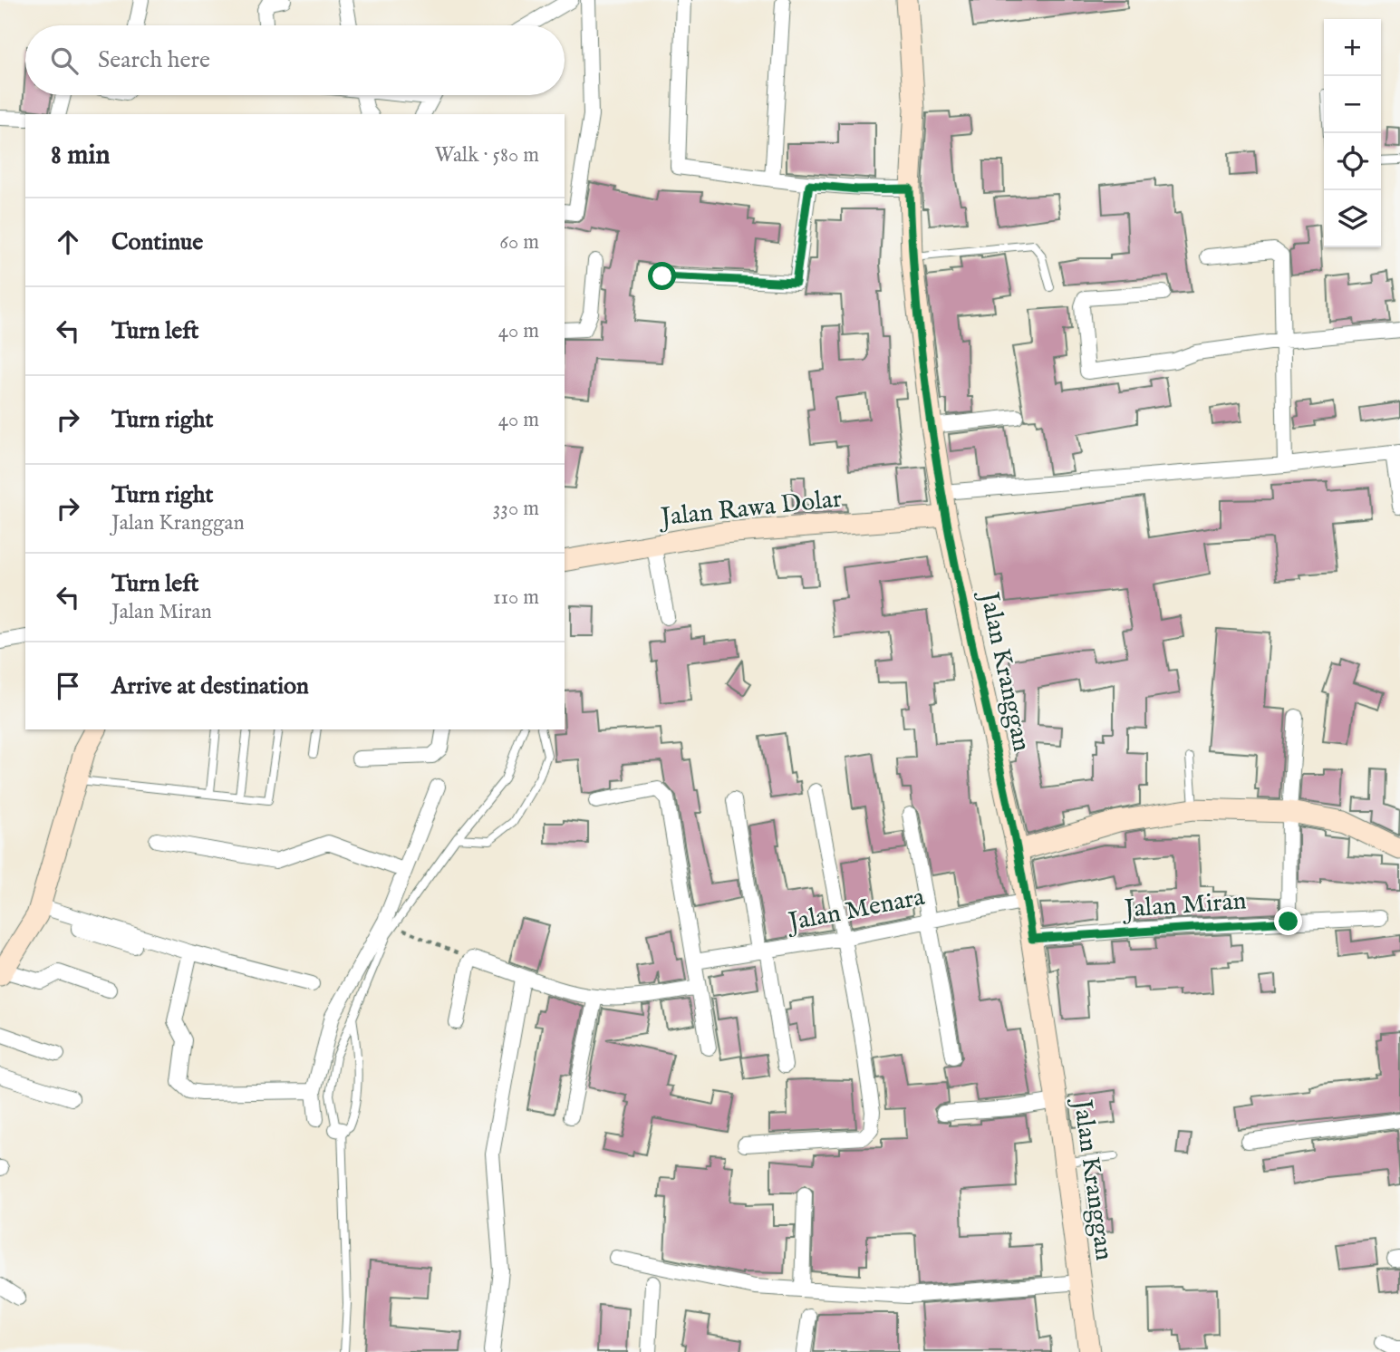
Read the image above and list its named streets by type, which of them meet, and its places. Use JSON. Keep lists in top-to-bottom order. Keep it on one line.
{"streets":{"main road":["Jalan Rawa Dolar","Jalan Kranggan"],"street":["Jalan Miran","Jalan Menara"]},"crossings":[["Jalan Rawa Dolar","Jalan Kranggan"],["Jalan Kranggan","Jalan Miran"],["Jalan Kranggan","Jalan Menara"]],"page":{"map_buttons":["+","−"],"search":"Search here","heading":["8 min","Walk · 580 m"],"list":[["Continue","60 m"],["Turn left","40 m"],["Turn right","40 m"],["Turn right","Jalan Kranggan","330 m"],["Turn left","Jalan Miran","110 m"],"Arrive at destination"]}}
